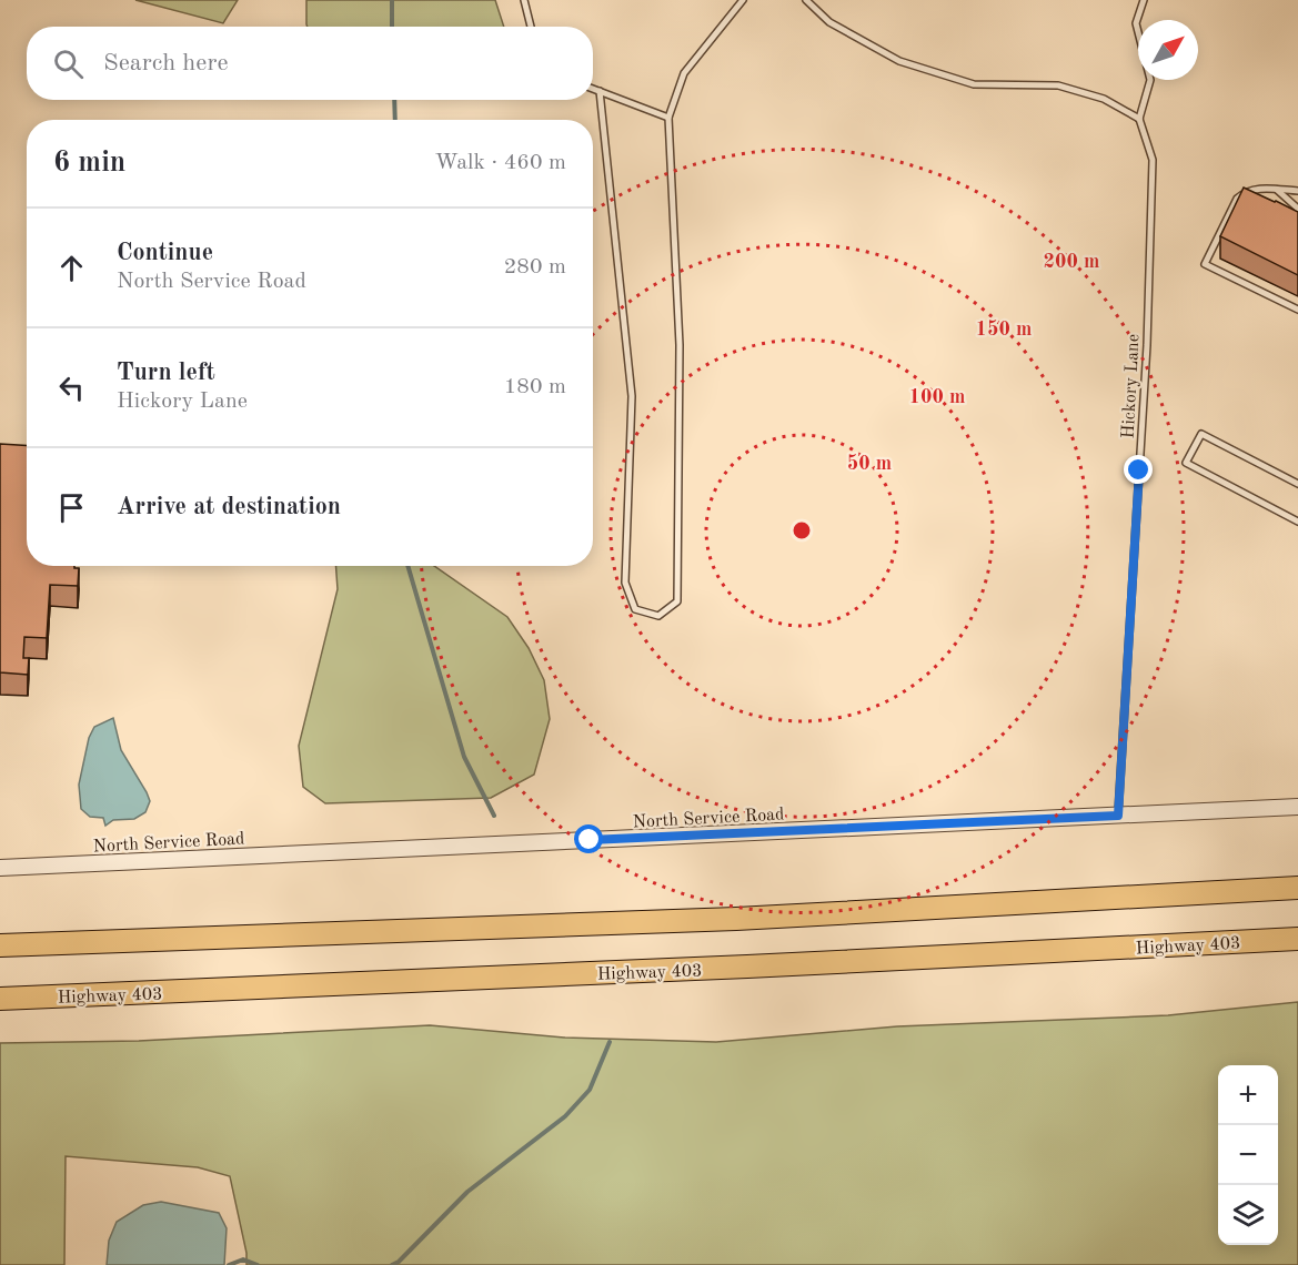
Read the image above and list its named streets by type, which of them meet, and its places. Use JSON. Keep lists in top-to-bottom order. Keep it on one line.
{"streets":{"highway":["Highway 403"],"street":["North Service Road"],"lane":["Hickory Lane"]},"crossings":[["Hickory Lane","North Service Road"]],"north":"top right","page":{"search":"Search here","heading":["6 min","Walk · 460 m"],"list":[["Continue","North Service Road","280 m"],["Turn left","Hickory Lane","180 m"],"Arrive at destination"],"map_buttons":["+","−"]},"rings":["200 m","150 m","100 m","50 m"]}
